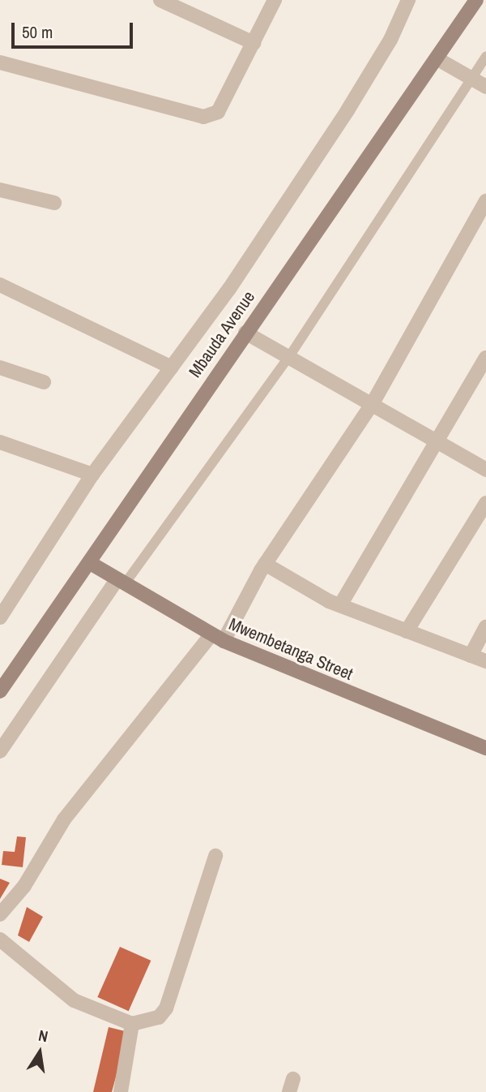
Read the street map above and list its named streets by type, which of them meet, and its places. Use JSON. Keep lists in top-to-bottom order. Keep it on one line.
{"streets":{"street":["Mbauda Avenue","Mwembetanga Street"]},"crossings":[["Mbauda Avenue","Mwembetanga Street"]],"scale_bar":"50 m","north":"top"}
